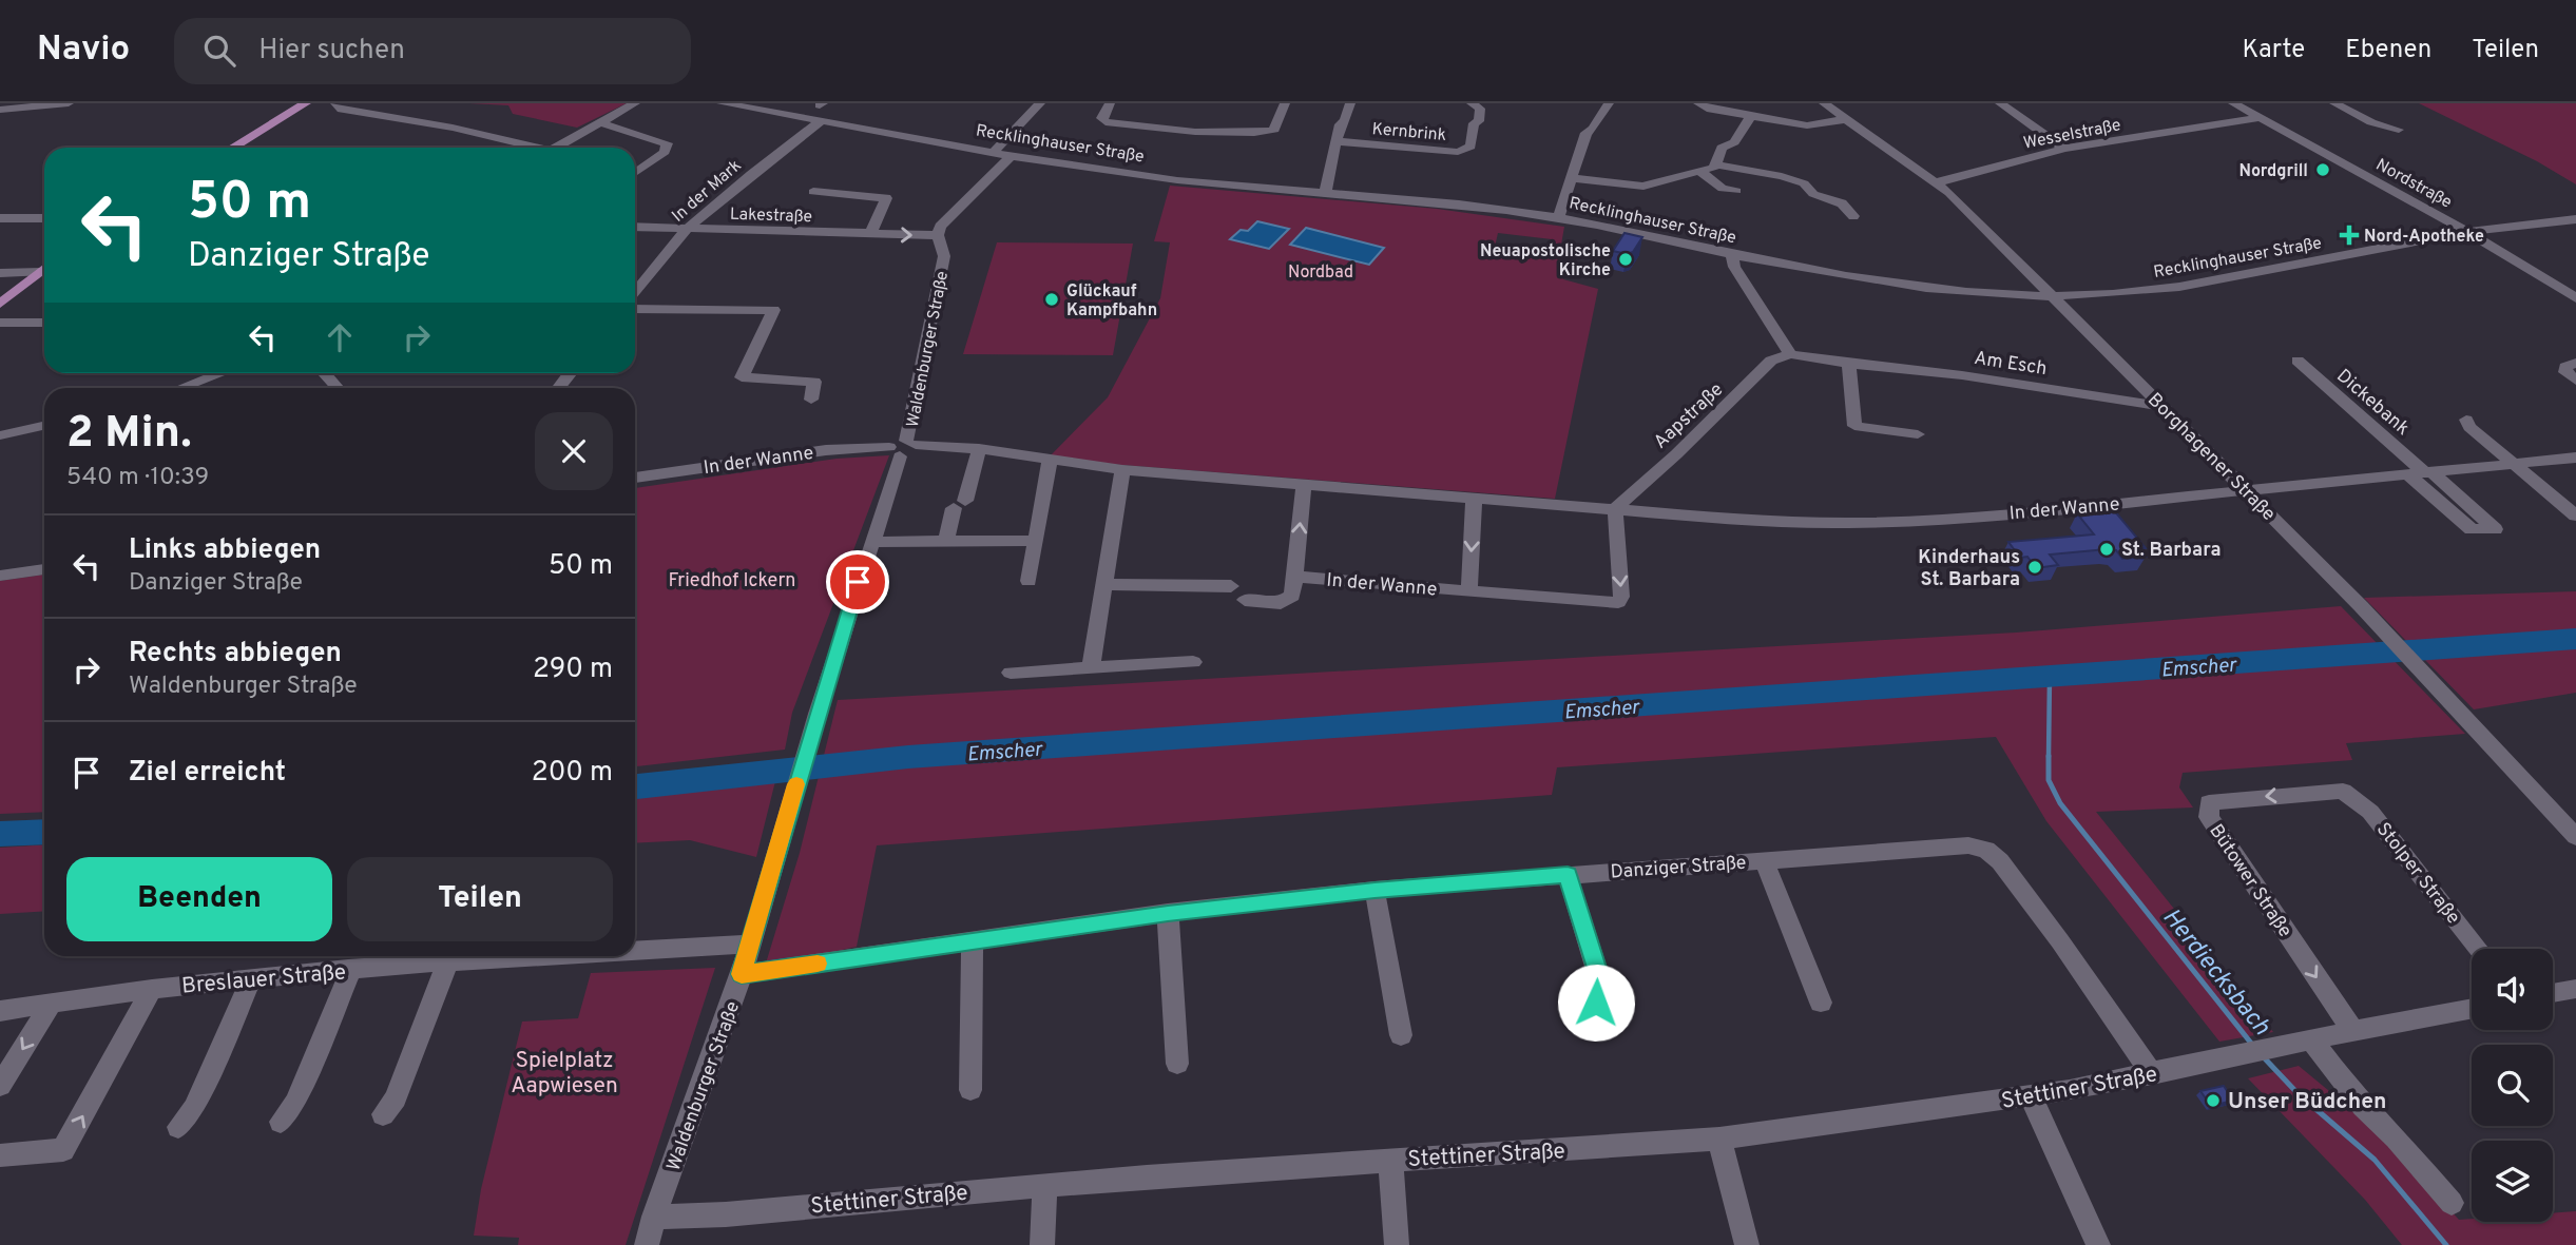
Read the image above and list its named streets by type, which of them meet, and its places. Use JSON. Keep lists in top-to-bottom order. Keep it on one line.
{"streets":{"street":["Kernbrink","Wesselstraße","Recklinghauser Straße","Nordstraße","In der Mark","Lakestraße","Waldenburger Straße","Am Esch","Dickebank","Aapstraße","Borghagener Straße","In der Wanne","Danziger Straße","Stolper Straße","Bütower Straße","Breslauer Straße","Stettiner Straße"]},"crossings":[["Wesselstraße","Nordstraße"],["Wesselstraße","Borghagener Straße"],["Recklinghauser Straße","Nordstraße"],["Recklinghauser Straße","In der Mark"],["Recklinghauser Straße","Borghagener Straße"],["In der Mark","Lakestraße"],["Lakestraße","Waldenburger Straße"],["Waldenburger Straße","In der Wanne"],["Waldenburger Straße","Danziger Straße"],["Waldenburger Straße","Breslauer Straße"],["Waldenburger Straße","Stettiner Straße"],["Am Esch","Aapstraße"],["Am Esch","Borghagener Straße"],["Dickebank","In der Wanne"],["Aapstraße","In der Wanne"],["Borghagener Straße","In der Wanne"],["Danziger Straße","Stettiner Straße"],["Stolper Straße","Bütower Straße"],["Bütower Straße","Stettiner Straße"]],"water":["Emscher","Herdiecksbach"],"parks":["Nordbad","Friedhof Ickern","Spielplatz Aapwiesen"],"places":{"other":["Nordgrill","Neuapostolische Kirche","Glückauf Kampfbahn","St. Barbara","Kinderhaus St. Barbara","Unser Büdchen"],"health":["Nord-Apotheke"]},"page":{"header":"Navio","search":"Hier suchen","nav":["Karte","Ebenen","Teilen"],"turn":["50 m","Danziger Straße"],"heading":["2 Min.","540 m · 10:39"],"list":[{"name":"Links abbiegen","note":"Danziger Straße","value":"50 m"},{"name":"Rechts abbiegen","note":"Waldenburger Straße","value":"290 m"},{"name":"Ziel erreicht","value":"200 m"}],"buttons":["Beenden","Teilen"]}}
